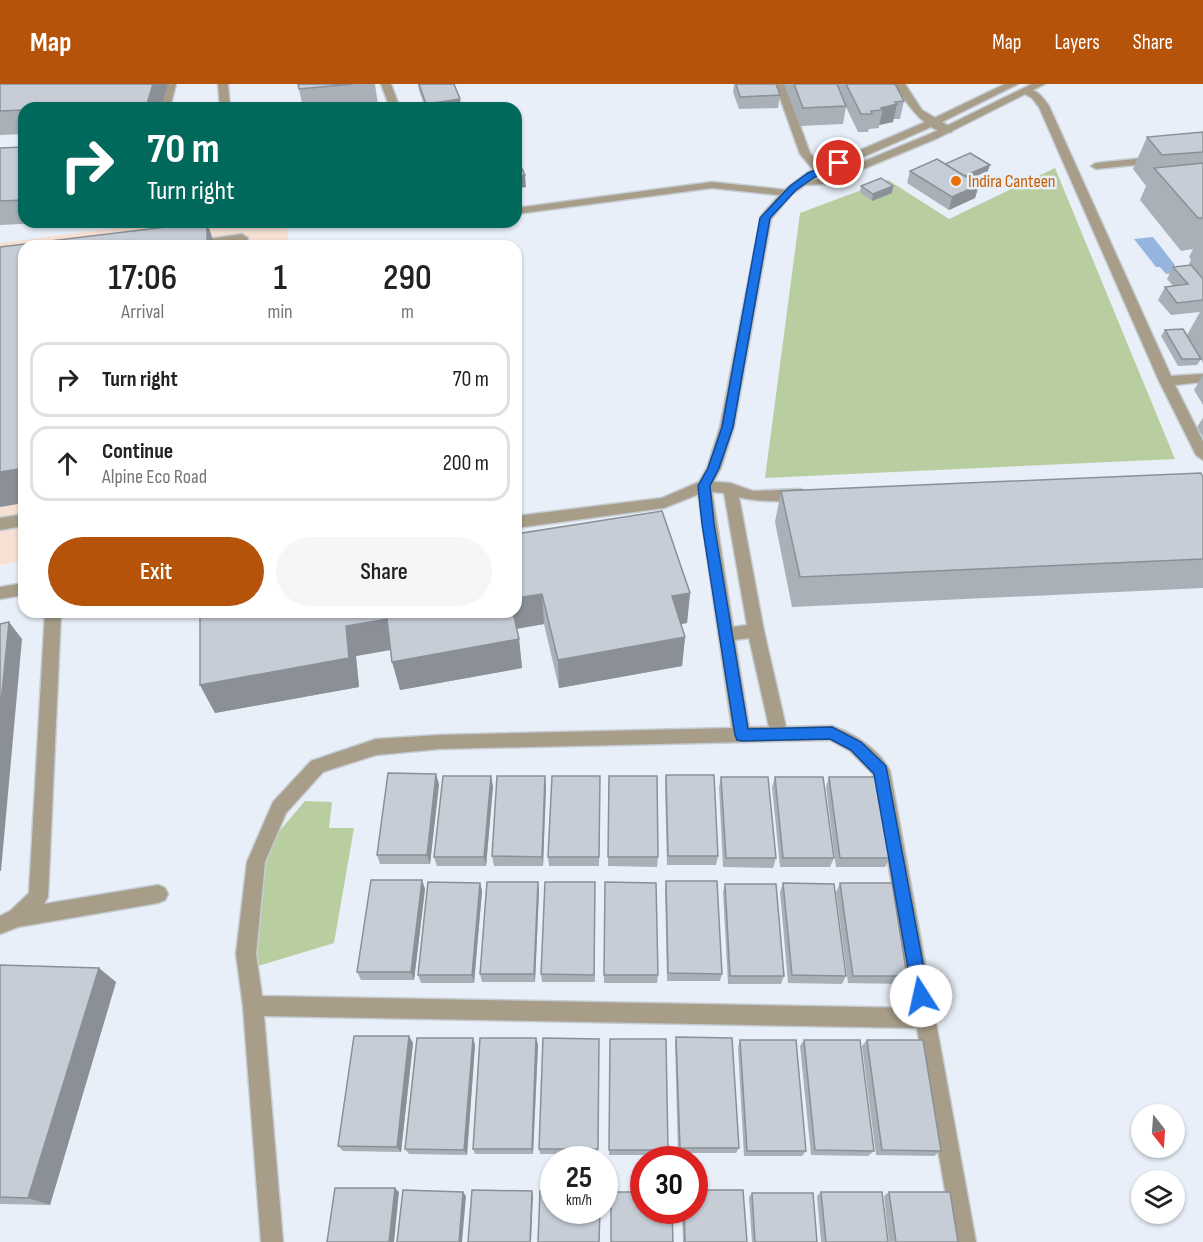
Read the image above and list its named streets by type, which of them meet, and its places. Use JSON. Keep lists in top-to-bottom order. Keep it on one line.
{"places":["Indira Canteen"],"north":"bottom","page":{"header":"Map","nav":["Map","Layers","Share"],"turn":["70 m","Turn right"],"eta":["17:06","Arrival","1","min","290","m"],"list":[{"name":"Turn right","value":"70 m"},{"name":"Continue","note":"Alpine Eco Road","value":"200 m"}],"buttons":["Exit","Share"],"speed":"25 km/h","limit":"30"}}
